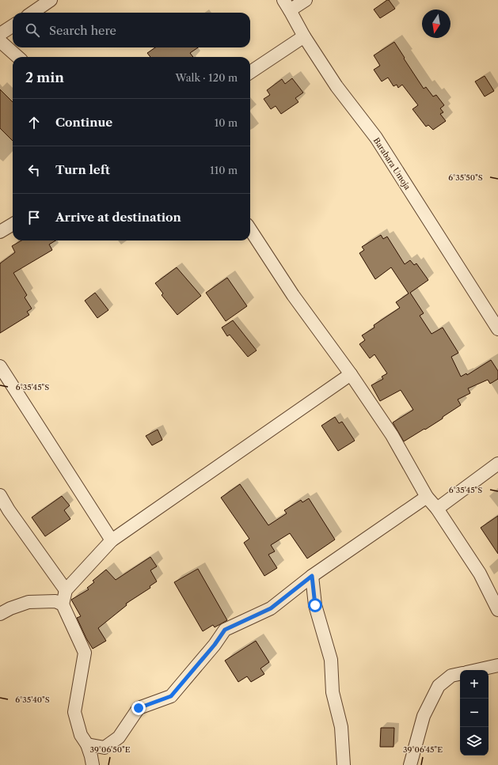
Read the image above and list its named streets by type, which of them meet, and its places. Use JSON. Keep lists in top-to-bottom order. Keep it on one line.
{"streets":{"street":["Barabara Umoja"]},"north":"bottom","page":{"search":"Search here","heading":["2 min","Walk · 120 m"],"list":[["Continue","10 m"],["Turn left","110 m"],"Arrive at destination"],"map_buttons":["+","−"]},"coordinates":["6°35'50\"S","6°35'45\"S","6°35'40\"S","39°06'50\"E","39°06'45\"E"]}
